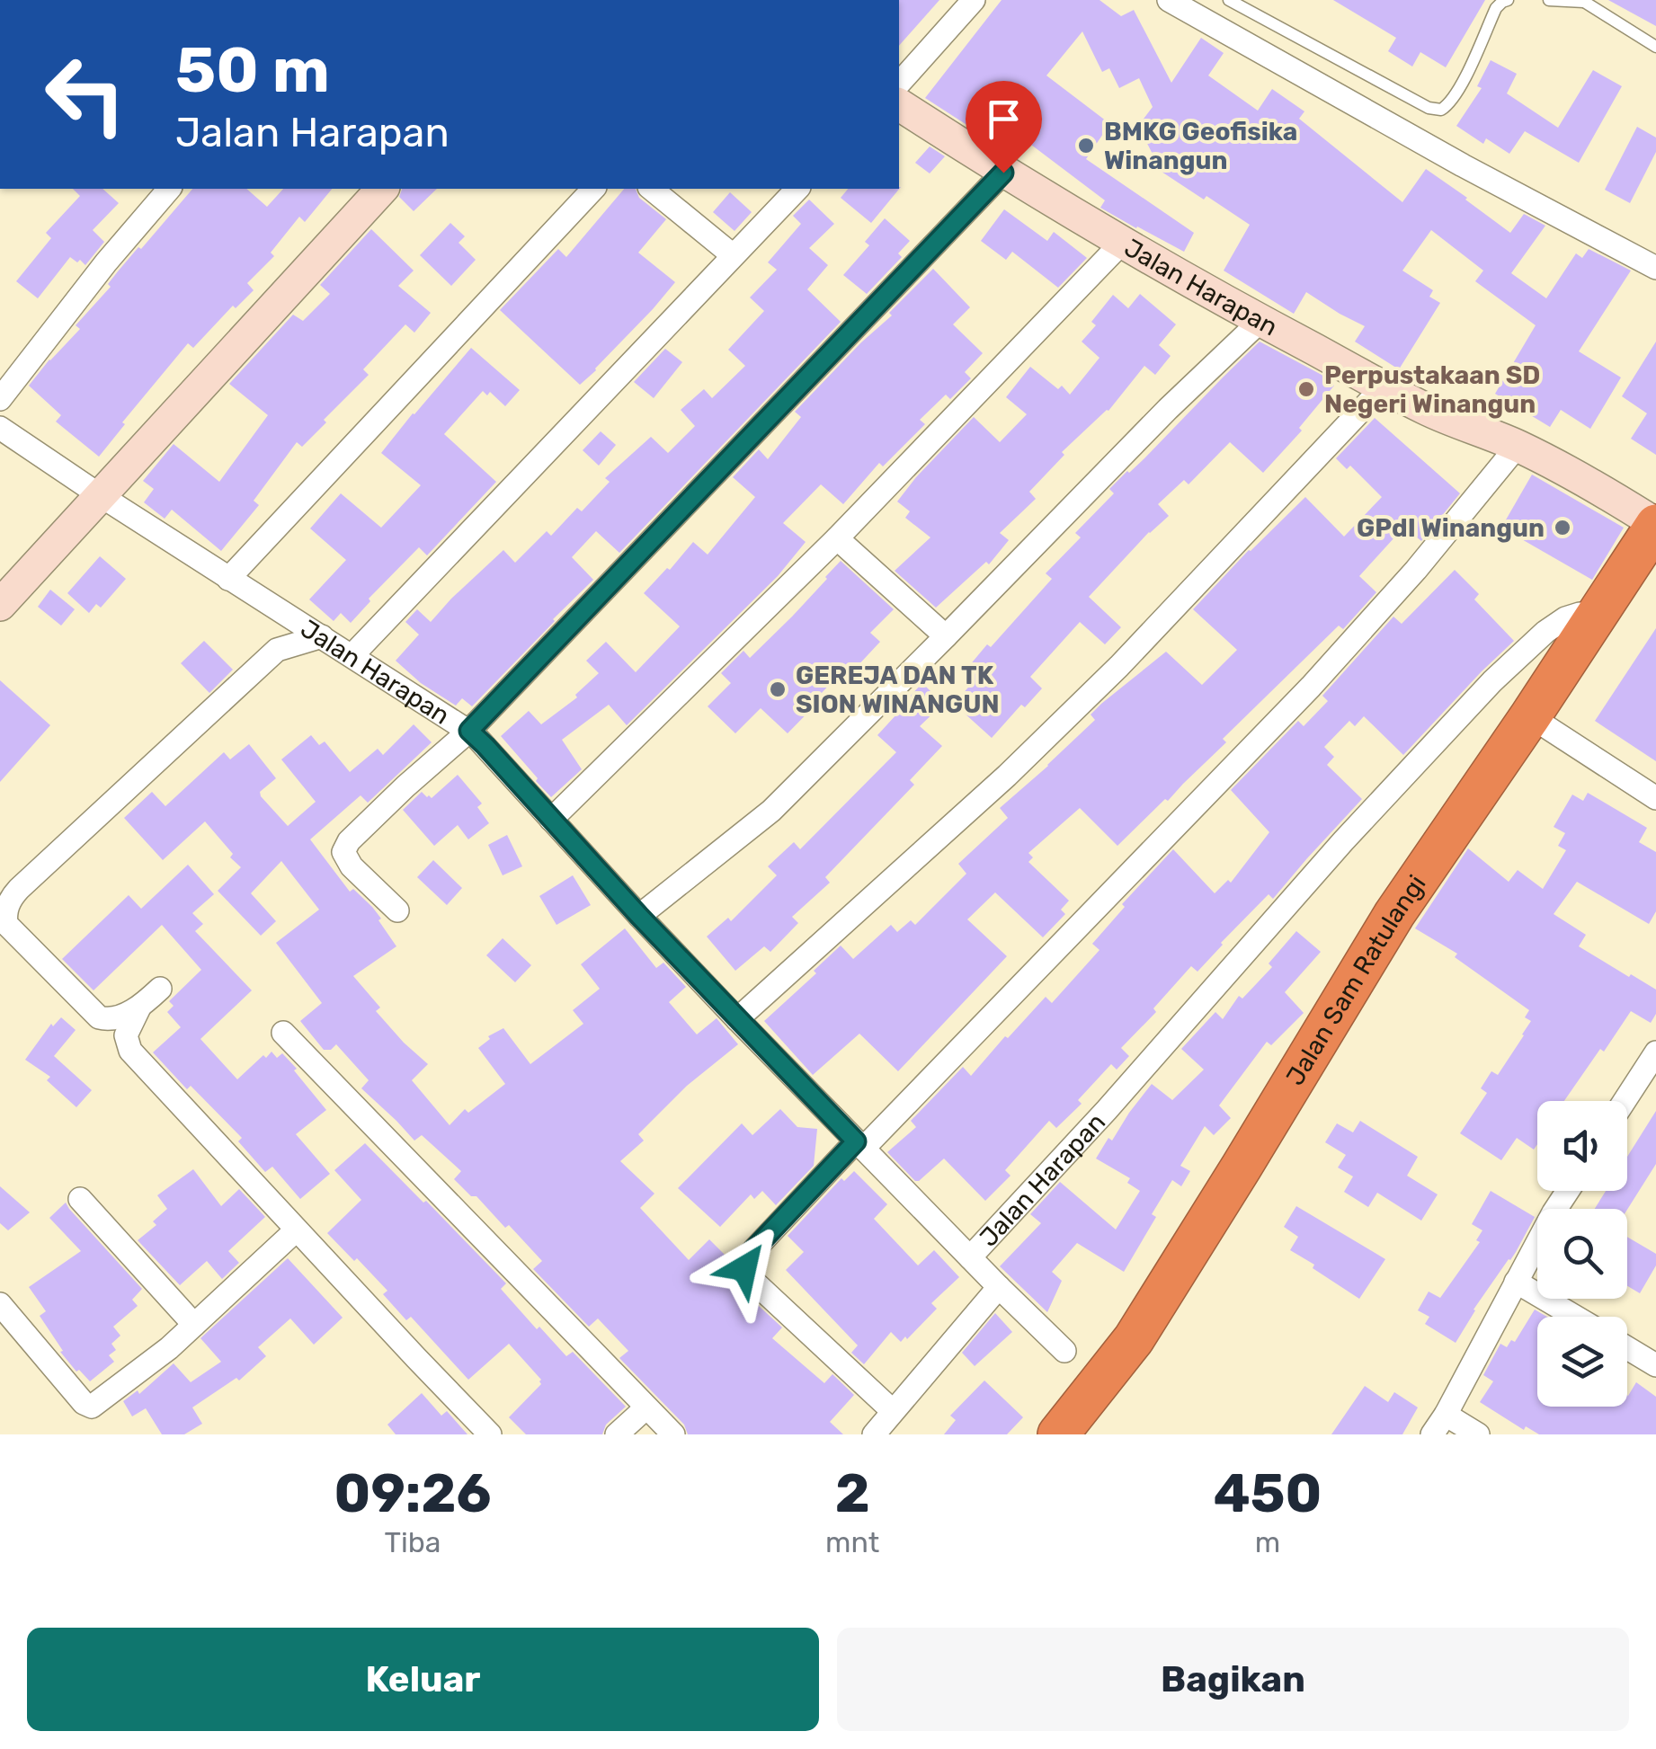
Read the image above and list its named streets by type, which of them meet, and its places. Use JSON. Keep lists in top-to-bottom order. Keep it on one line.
{"streets":{"highway":["Jalan Sam Ratulangi"],"street":["Jalan Harapan"]},"crossings":[["Jalan Harapan","Jalan Sam Ratulangi"]],"places":["BMKG Geofisika Winangun","Perpustakaan SD Negeri Winangun","GPdI Winangun","GEREJA DAN TK SION WINANGUN"],"page":{"turn":["50 m","Jalan Harapan"],"eta":["09:26","Tiba","2","mnt","450","m"],"buttons":["Keluar","Bagikan"]}}
